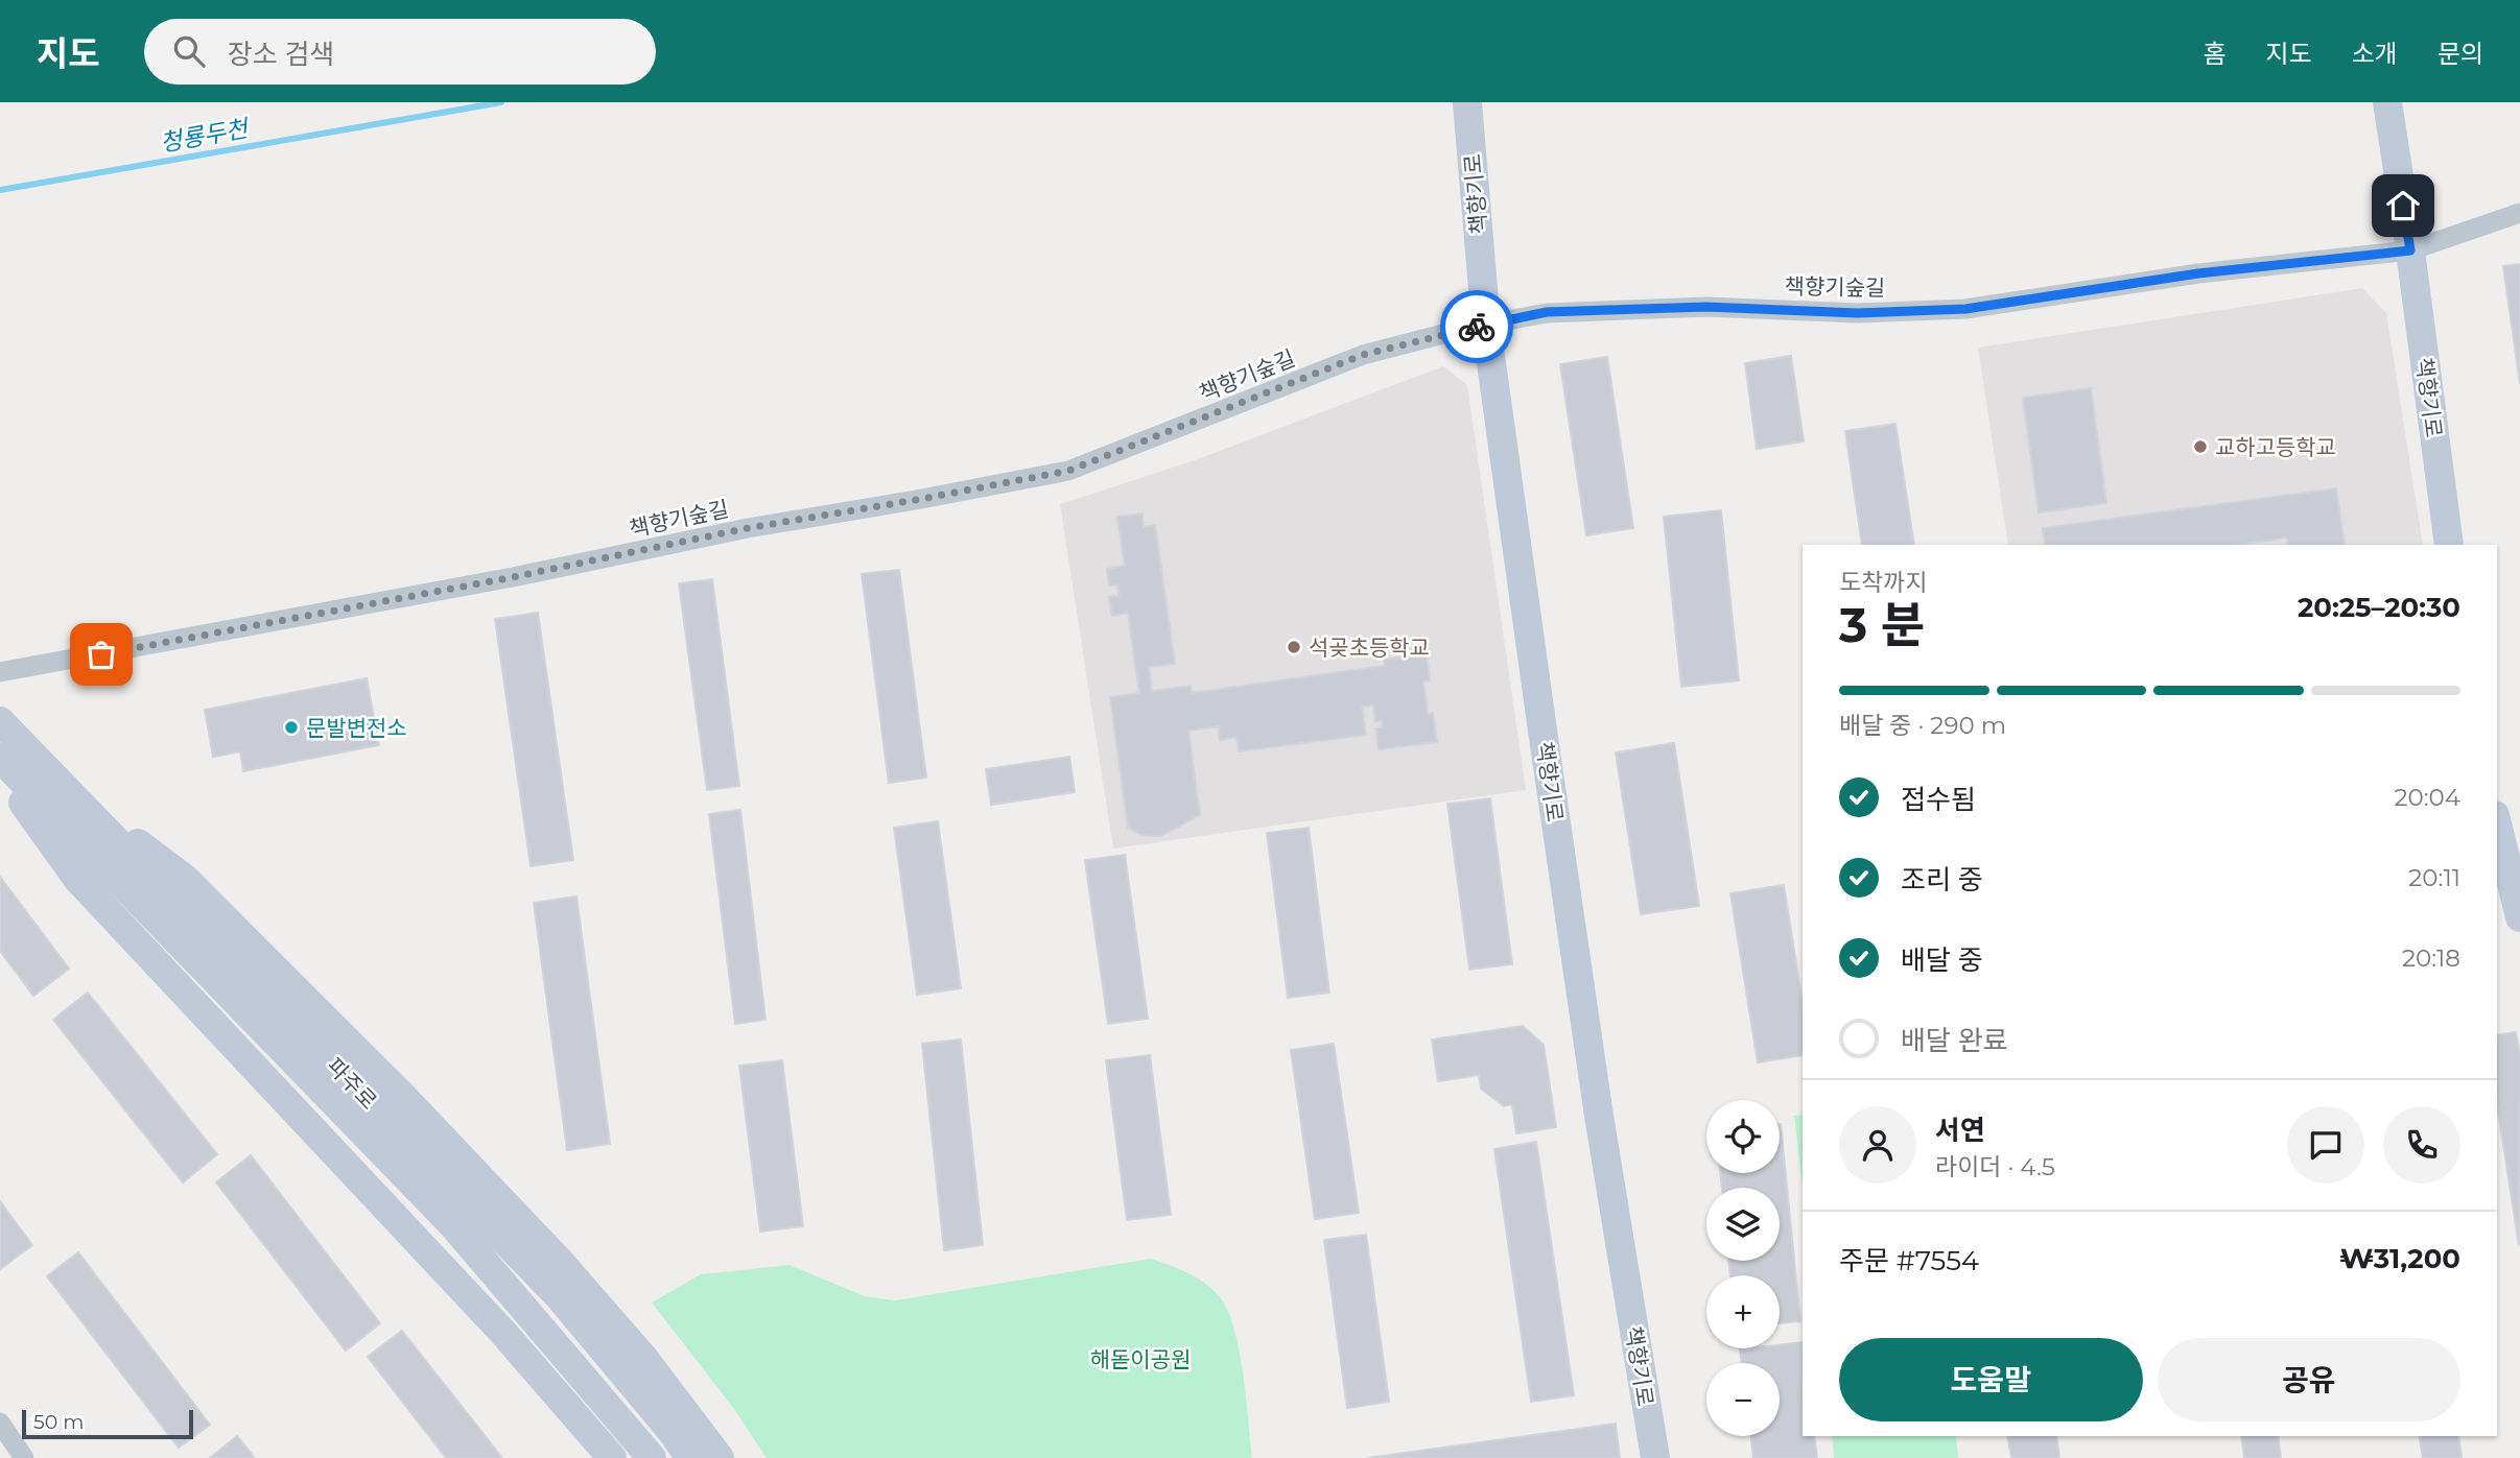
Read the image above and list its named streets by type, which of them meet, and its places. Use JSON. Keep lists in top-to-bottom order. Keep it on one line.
{"streets":{"main road":["책향기로","파주로"],"street":["책향기숲길"]},"crossings":[["책향기로","책향기숲길"]],"water":["청룡두천"],"parks":["해돋이공원"],"places":["교하고등학교","석곶초등학교","문발변전소"],"scale_bar":"50 m","page":{"header":"지도","search":"장소 검색","nav":["홈","지도","소개","문의"],"heading":["3 분","도착까지","20:25–20:30"],"panel":["서연","라이더 · 4.5","주문 #7554","₩31,200"],"bar":"배달 중 · 290 m","list":[["접수됨","20:04"],["조리 중","20:11"],["배달 중","20:18"],"배달 완료"],"map_buttons":["+","−"],"buttons":["도움말","공유"],"scale":"50 m"}}
